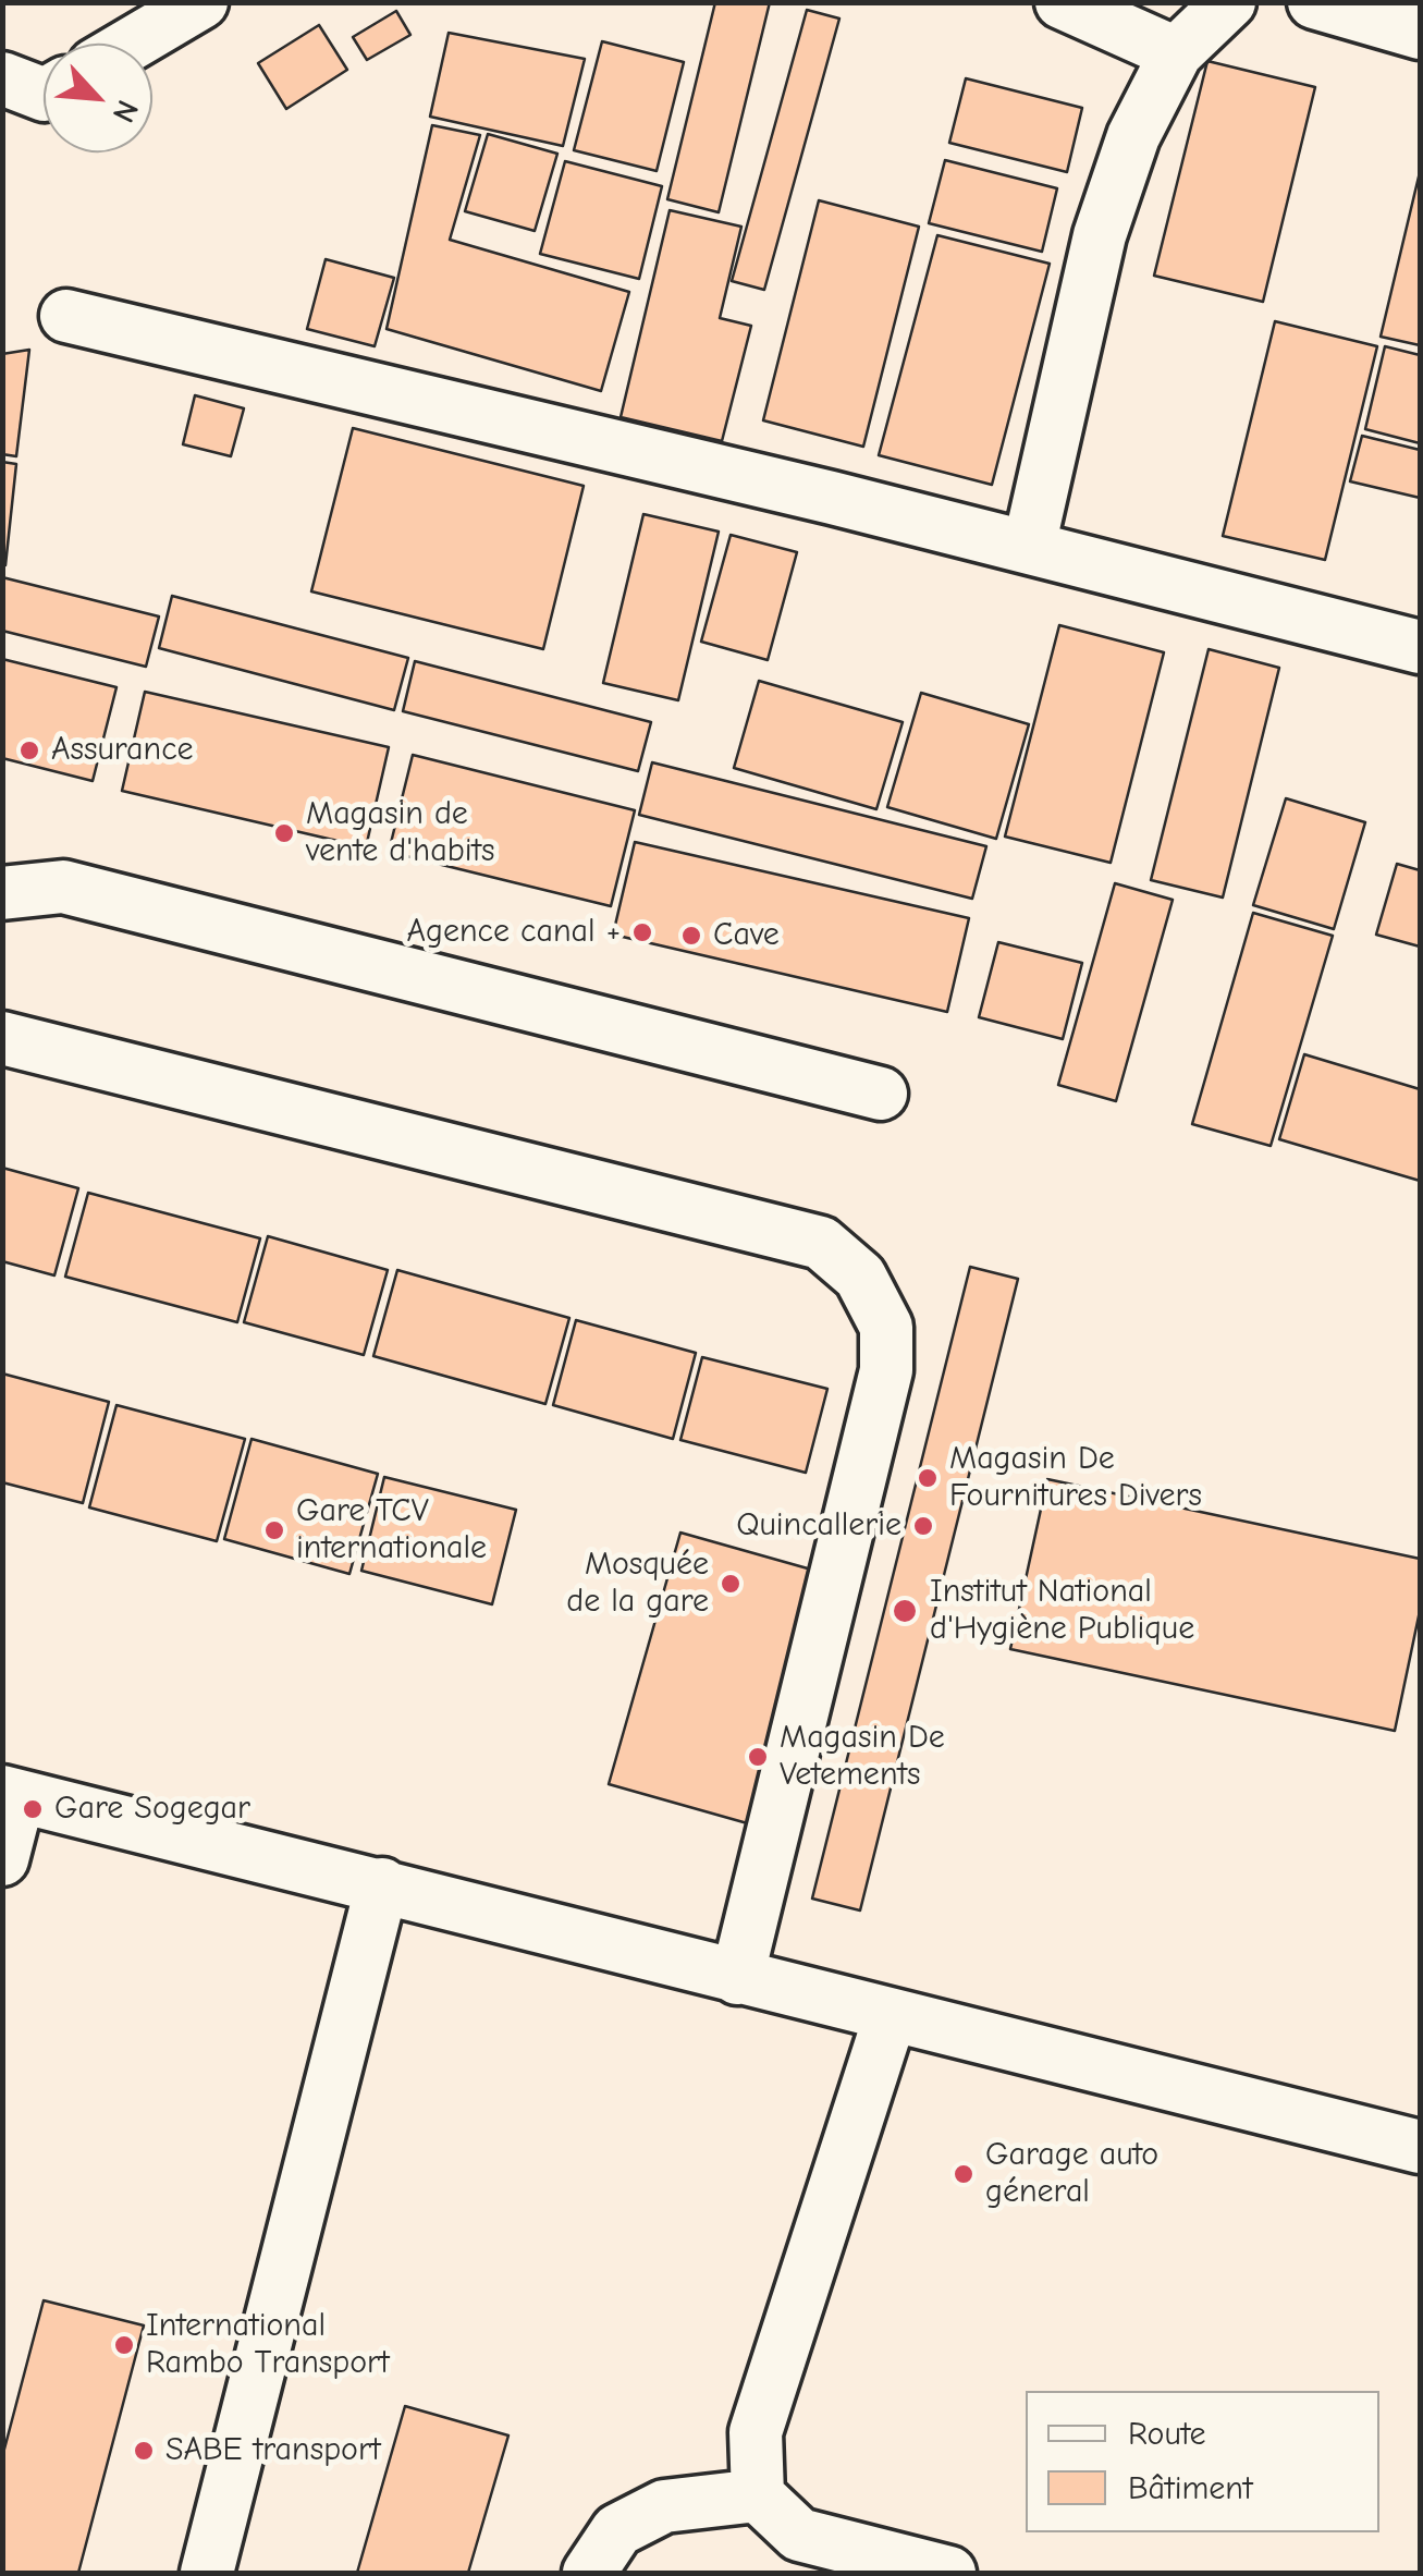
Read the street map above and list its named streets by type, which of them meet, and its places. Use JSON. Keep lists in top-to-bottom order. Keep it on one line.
{"places":["Assurance","Magasin de vente d'habits","Agence canal +","Cave","Magasin De Fournitures Divers","Quincallerie","Gare TCV internationale","Mosquée de la gare","Institut National d'Hygiène Publique","Magasin De Vetements","Gare Sogegar","Garage auto géneral","International Rambo Transport","SABE transport"],"legend":["Route","Bâtiment"],"north":"bottom right"}
